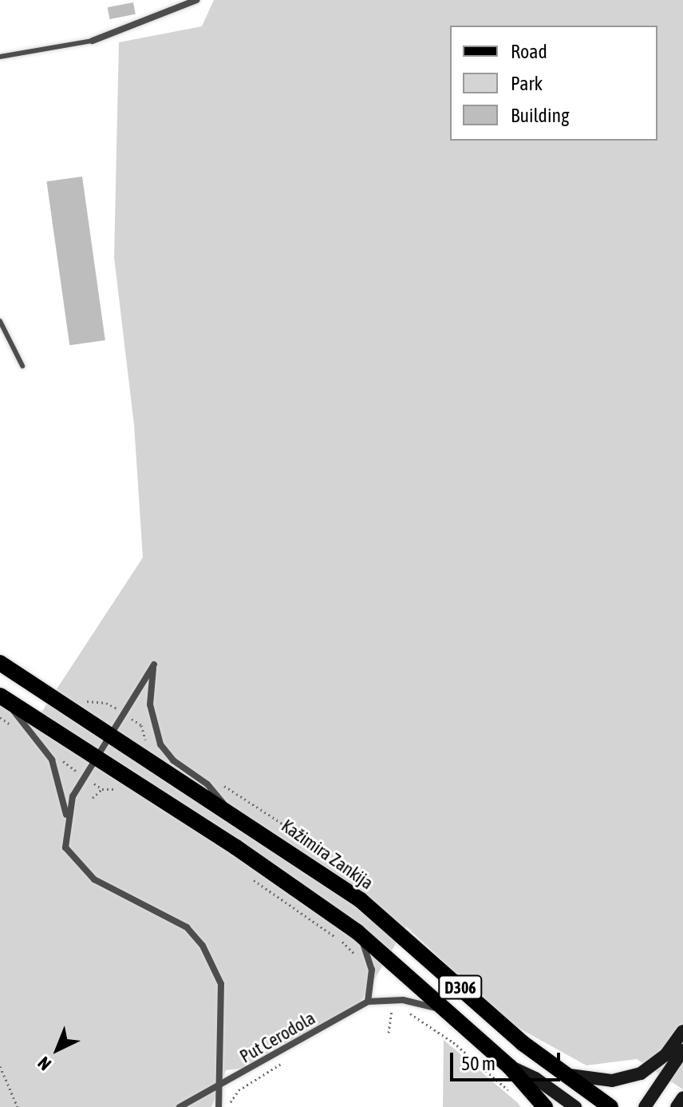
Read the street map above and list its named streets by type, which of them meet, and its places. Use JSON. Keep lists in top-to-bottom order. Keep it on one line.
{"streets":{"main road":["Kažimira Zankija","D306"],"street":["Put Cerodola"]},"legend":["Road","Park","Building"],"scale_bar":"50 m","north":"bottom left"}
